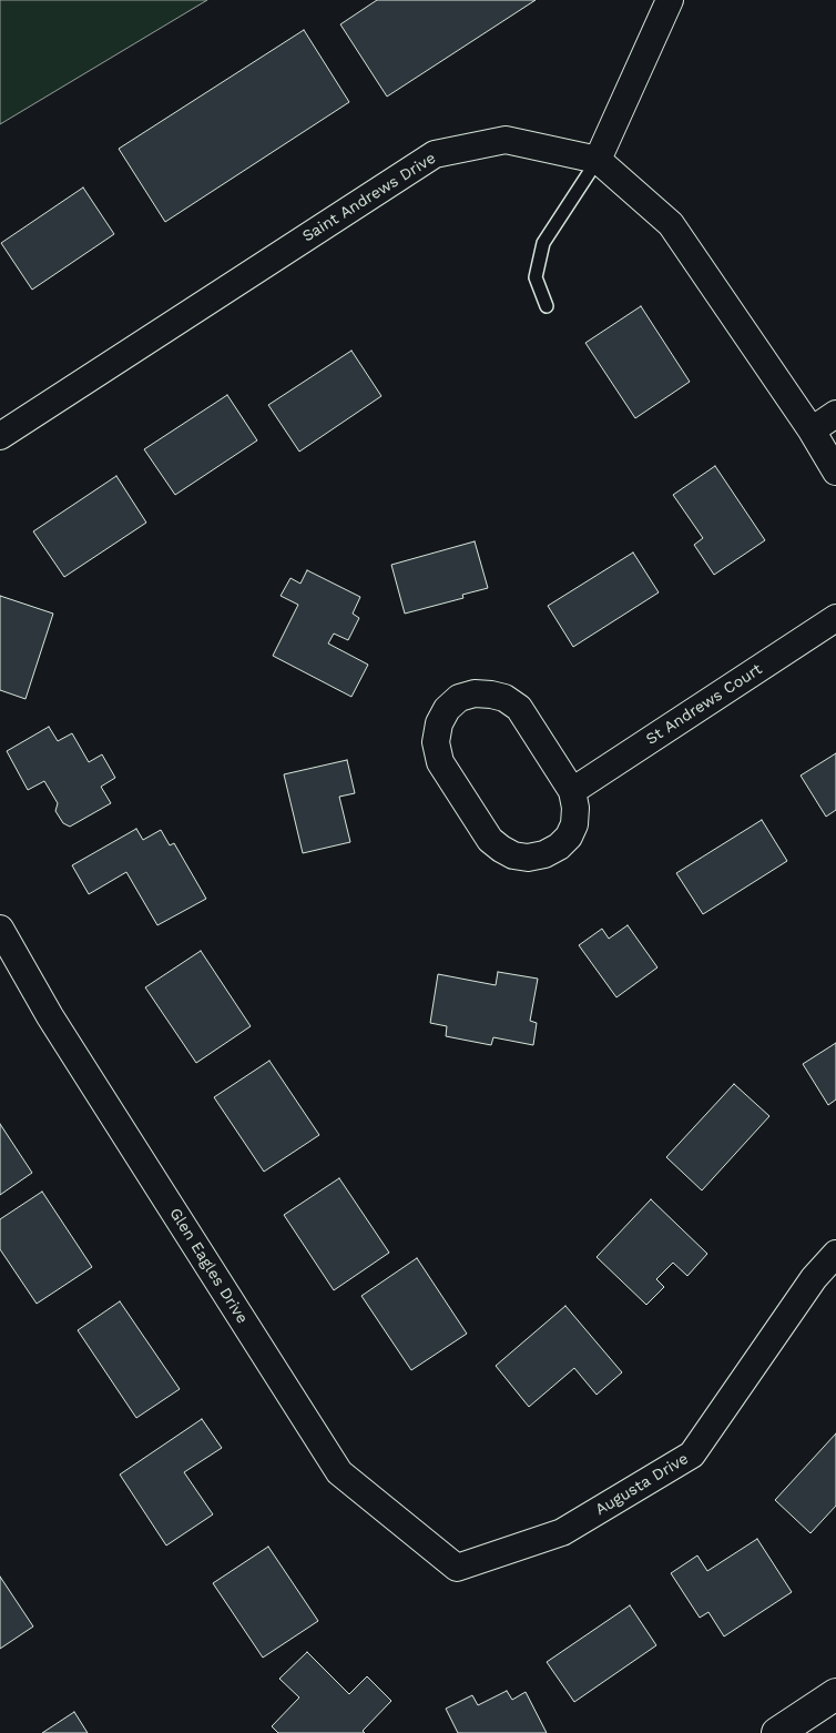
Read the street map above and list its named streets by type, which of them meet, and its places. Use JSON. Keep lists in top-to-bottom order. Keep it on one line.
{"streets":{"street":["Saint Andrews Drive","St Andrews Court","Glen Eagles Drive","Augusta Drive"]},"crossings":[["Glen Eagles Drive","Augusta Drive"]]}
